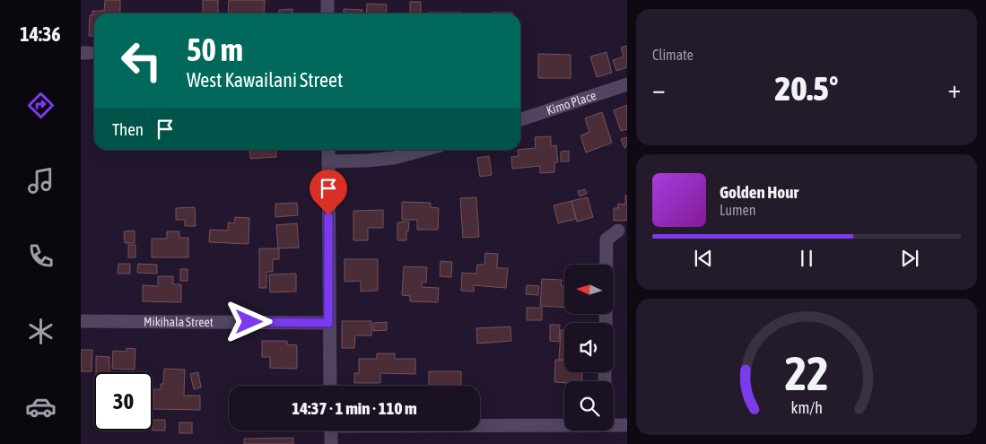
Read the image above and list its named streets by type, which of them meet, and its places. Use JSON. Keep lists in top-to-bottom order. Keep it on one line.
{"streets":{"street":["Kimo Place","Mikihala Street"]},"north":"left","page":{"tabs":"14:36","tile":"Climate","turn":["50 m","West Kawailani Street"],"heat":["−","20.5°","+"],"then":"Then","song":["Golden Hour","Lumen"],"limit":"30","trip":"14:37 · 1 min · 110 m","gauge":["22","km/h"]}}
